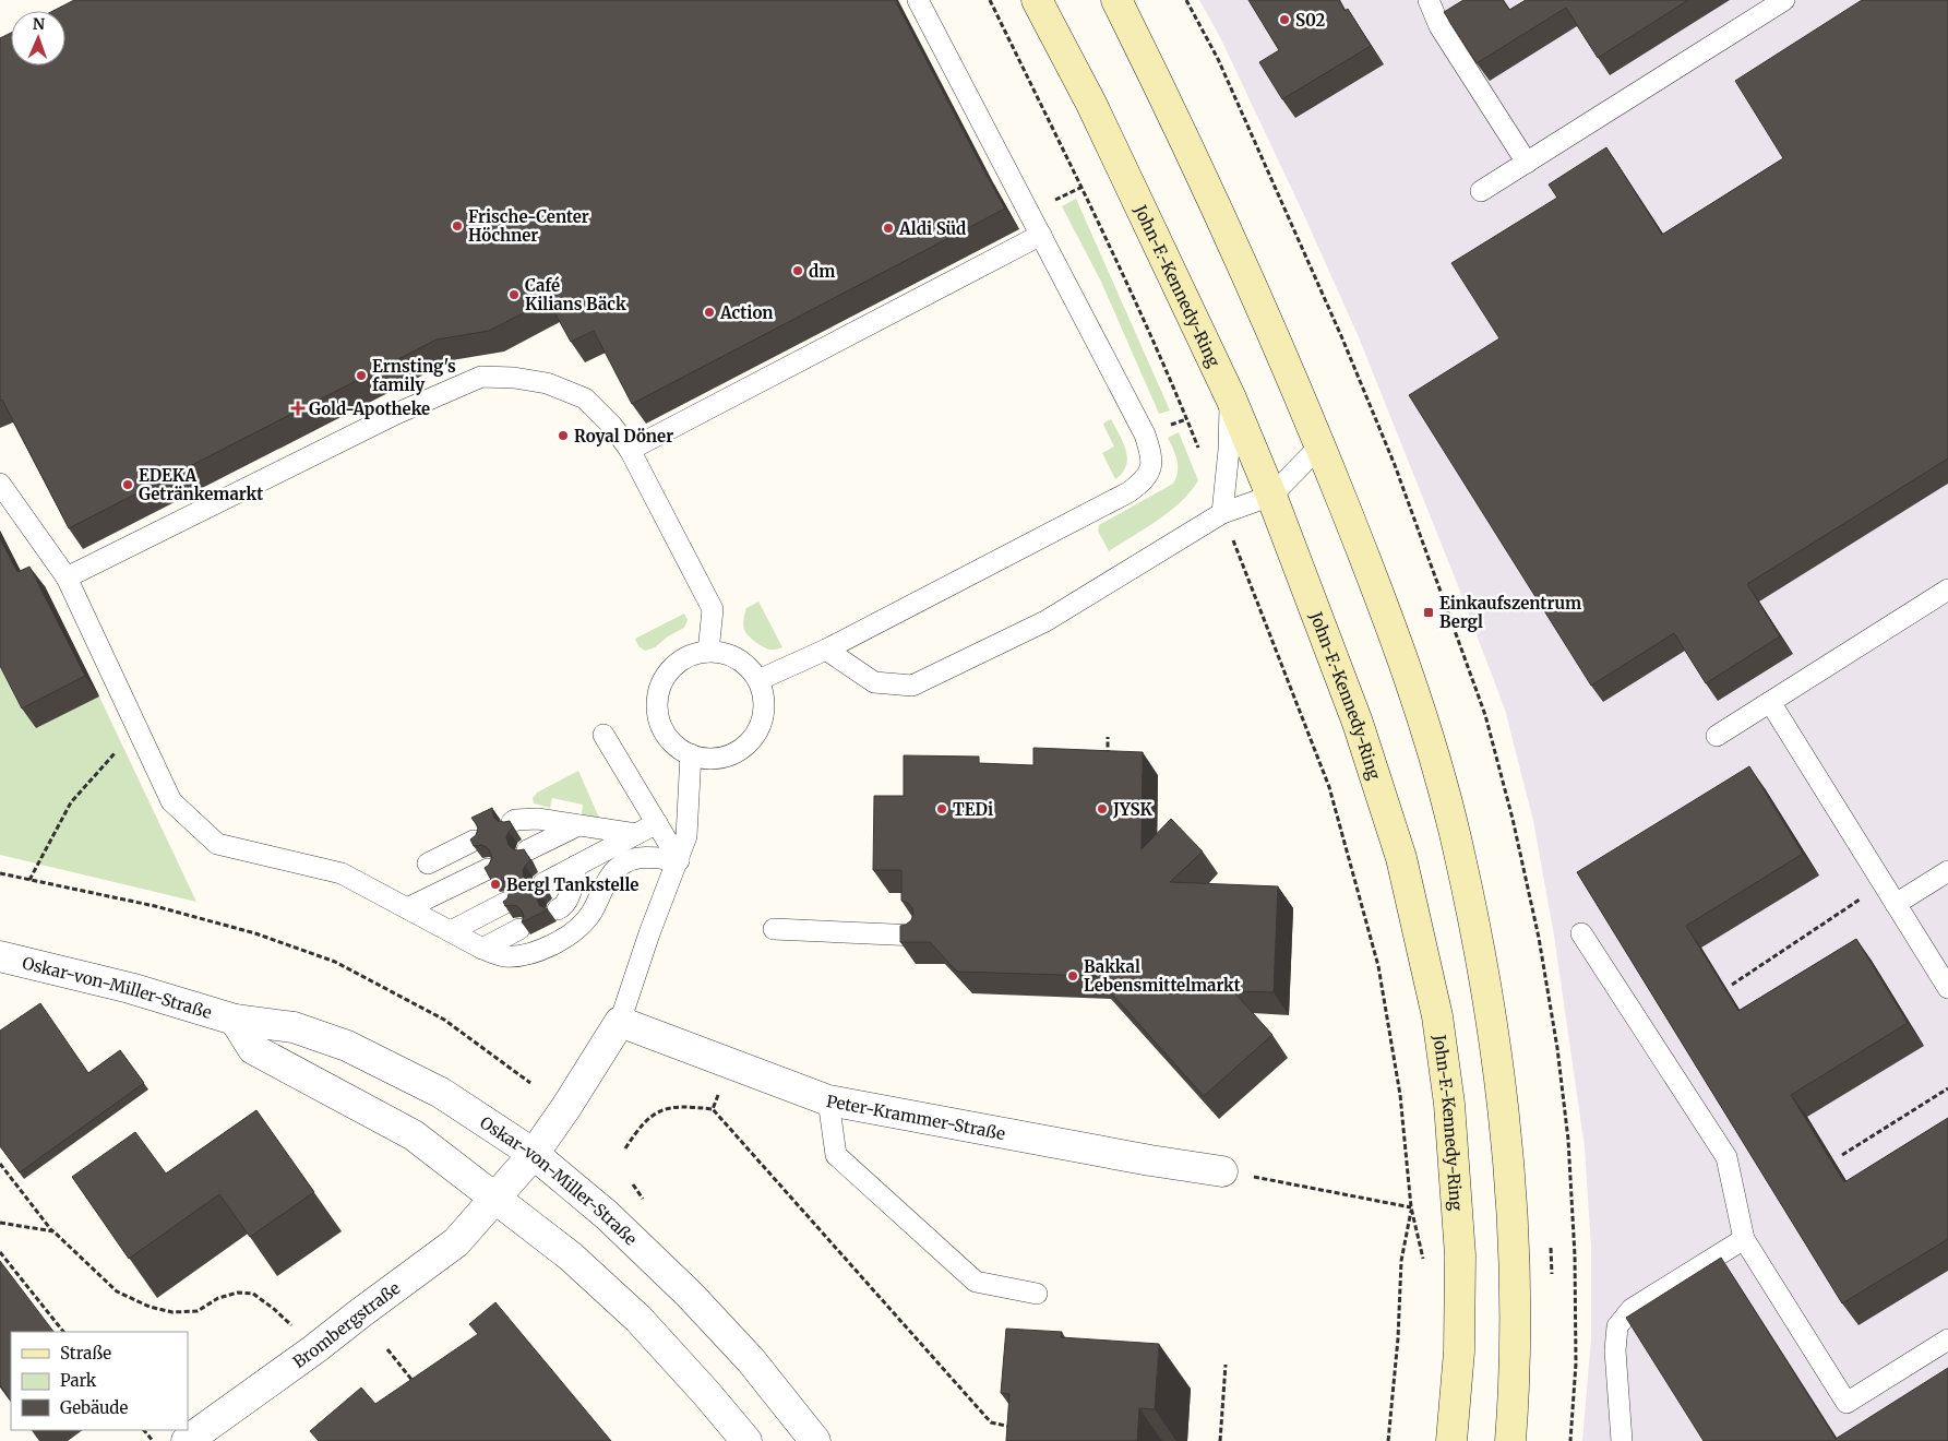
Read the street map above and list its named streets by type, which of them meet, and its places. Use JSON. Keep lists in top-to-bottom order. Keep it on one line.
{"streets":{"main road":["John-F.-Kennedy-Ring"],"street":["Oskar-von-Miller-Straße","Peter-Krammer-Straße","Brombergstraße"]},"crossings":[["Oskar-von-Miller-Straße","Brombergstraße"]],"places":{"other":["S02","Frische-Center Höchner","Aldi Süd","dm","Café Kilians Bäck","Action","Ernsting's family","Royal Döner","EDEKA Getränkemarkt","TEDi","JYSK","Bergl Tankstelle","Bakkal Lebensmittelmarkt"],"health":["Gold-Apotheke"],"transit":["Einkaufszentrum Bergl"]},"legend":["Straße","Park","Gebäude"],"north":"top"}
